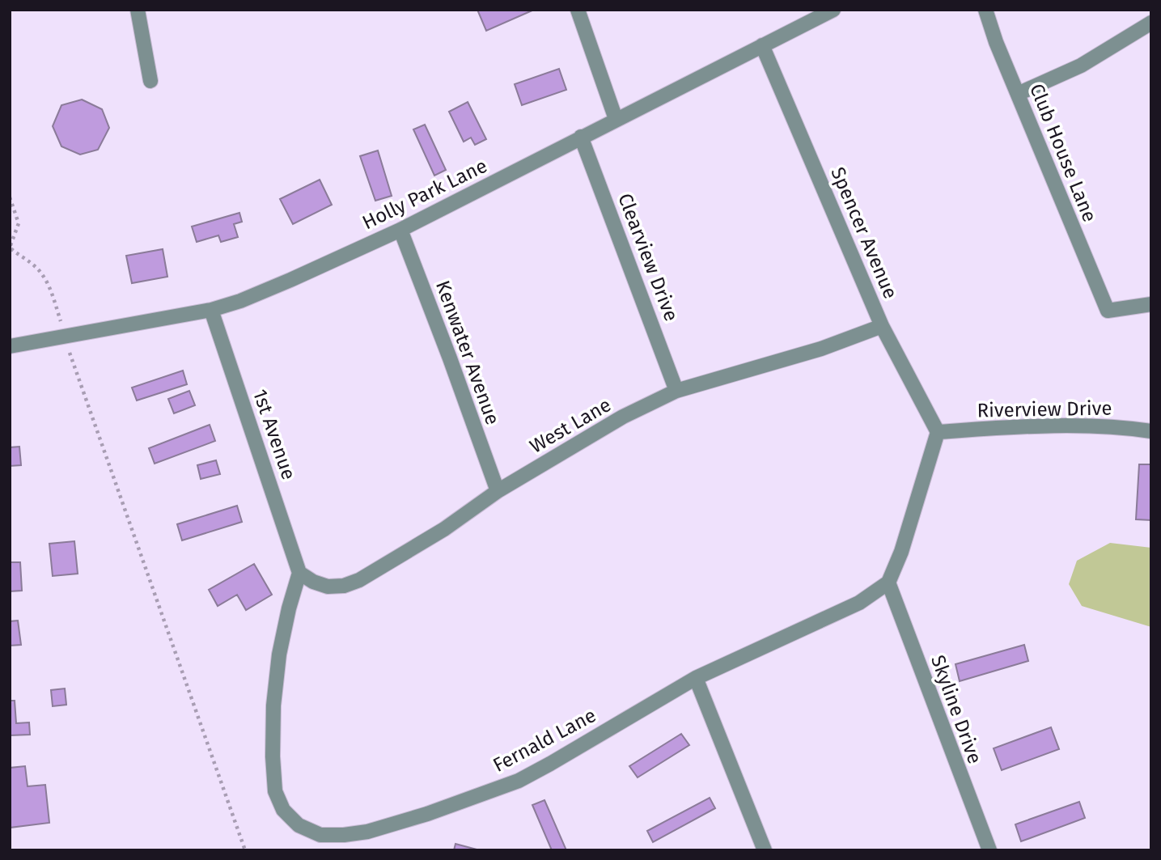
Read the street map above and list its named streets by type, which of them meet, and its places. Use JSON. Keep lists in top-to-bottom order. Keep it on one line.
{"streets":{"street":["Club House Lane","Holly Park Lane","Spencer Avenue","Clearview Drive","Kenwater Avenue","Riverview Drive","West Lane","1st Avenue","Skyline Drive","Fernald Lane"]},"crossings":[["Holly Park Lane","Spencer Avenue"],["Holly Park Lane","Clearview Drive"],["Holly Park Lane","Kenwater Avenue"],["Holly Park Lane","1st Avenue"],["Spencer Avenue","Riverview Drive"],["Spencer Avenue","West Lane"],["Clearview Drive","West Lane"],["Kenwater Avenue","West Lane"],["West Lane","1st Avenue"],["West Lane","Fernald Lane"],["1st Avenue","Fernald Lane"],["Skyline Drive","Fernald Lane"]]}
